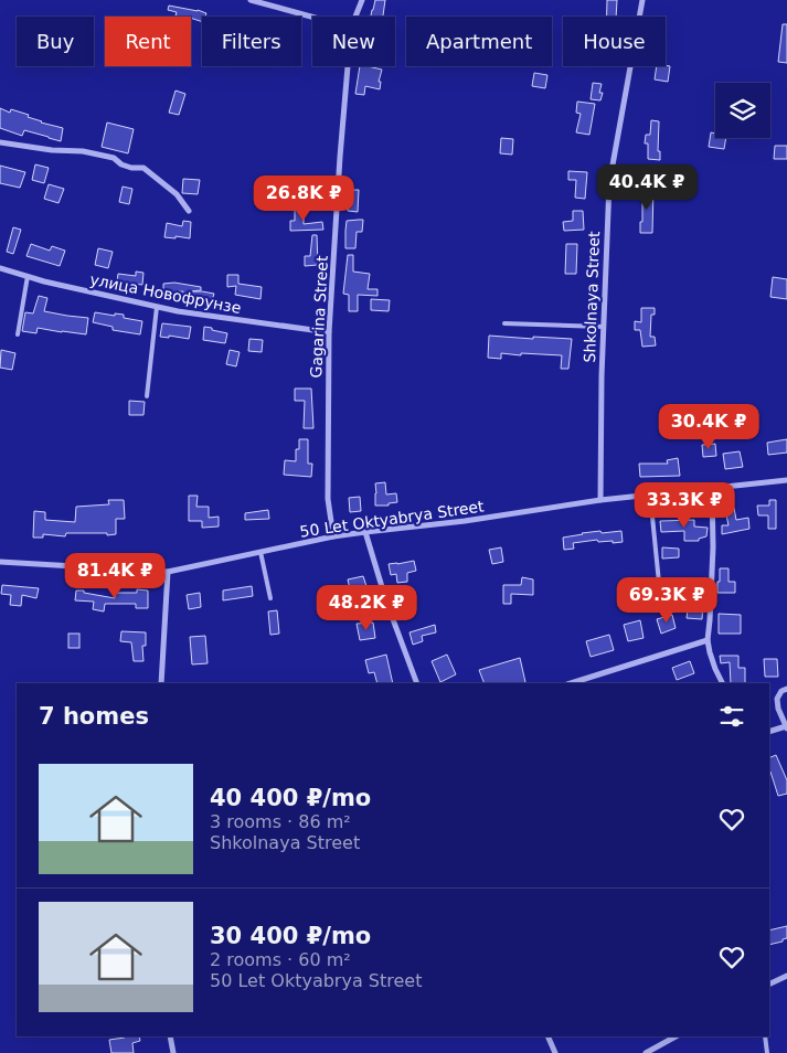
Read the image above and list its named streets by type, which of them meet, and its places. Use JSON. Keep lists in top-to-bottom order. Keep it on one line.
{"streets":{"street":["улица Новофрунзе","Shkolnaya Street","Gagarina Street","50 Let Oktyabrya Street"]},"crossings":[["улица Новофрунзе","Gagarina Street"],["Shkolnaya Street","50 Let Oktyabrya Street"],["Gagarina Street","50 Let Oktyabrya Street"]],"page":{"chip":["Buy","Rent","Filters","New","Apartment","House"],"price":["40.4K ₽","26.8K ₽","30.4K ₽","33.3K ₽","81.4K ₽","69.3K ₽","48.2K ₽"],"heading":"7 homes","list":[{"name":"40 400 ₽/mo","note":"3 rooms · 86 m² · Shkolnaya Street"},{"name":"30 400 ₽/mo","note":"2 rooms · 60 m² · 50 Let Oktyabrya Street"}]}}
